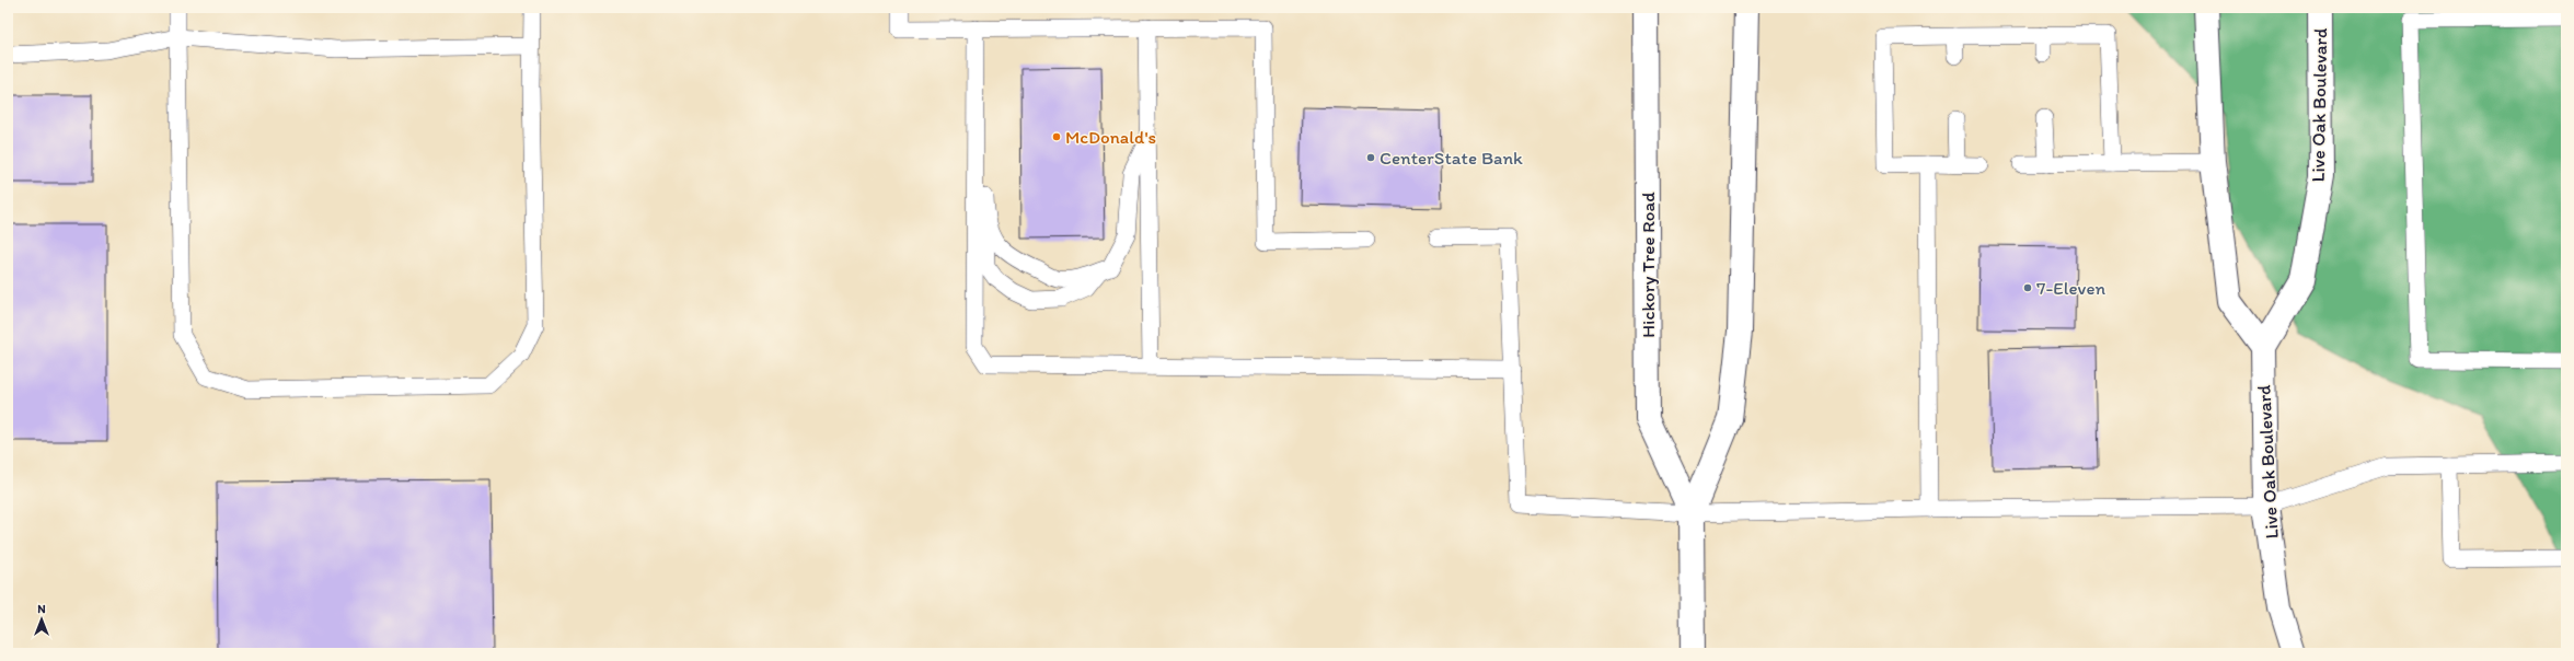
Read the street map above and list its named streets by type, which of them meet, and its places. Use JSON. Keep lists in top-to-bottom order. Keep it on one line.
{"streets":{"street":["Live Oak Boulevard","Hickory Tree Road"]},"places":["McDonald's","CenterState Bank","7-Eleven"],"north":"top"}
